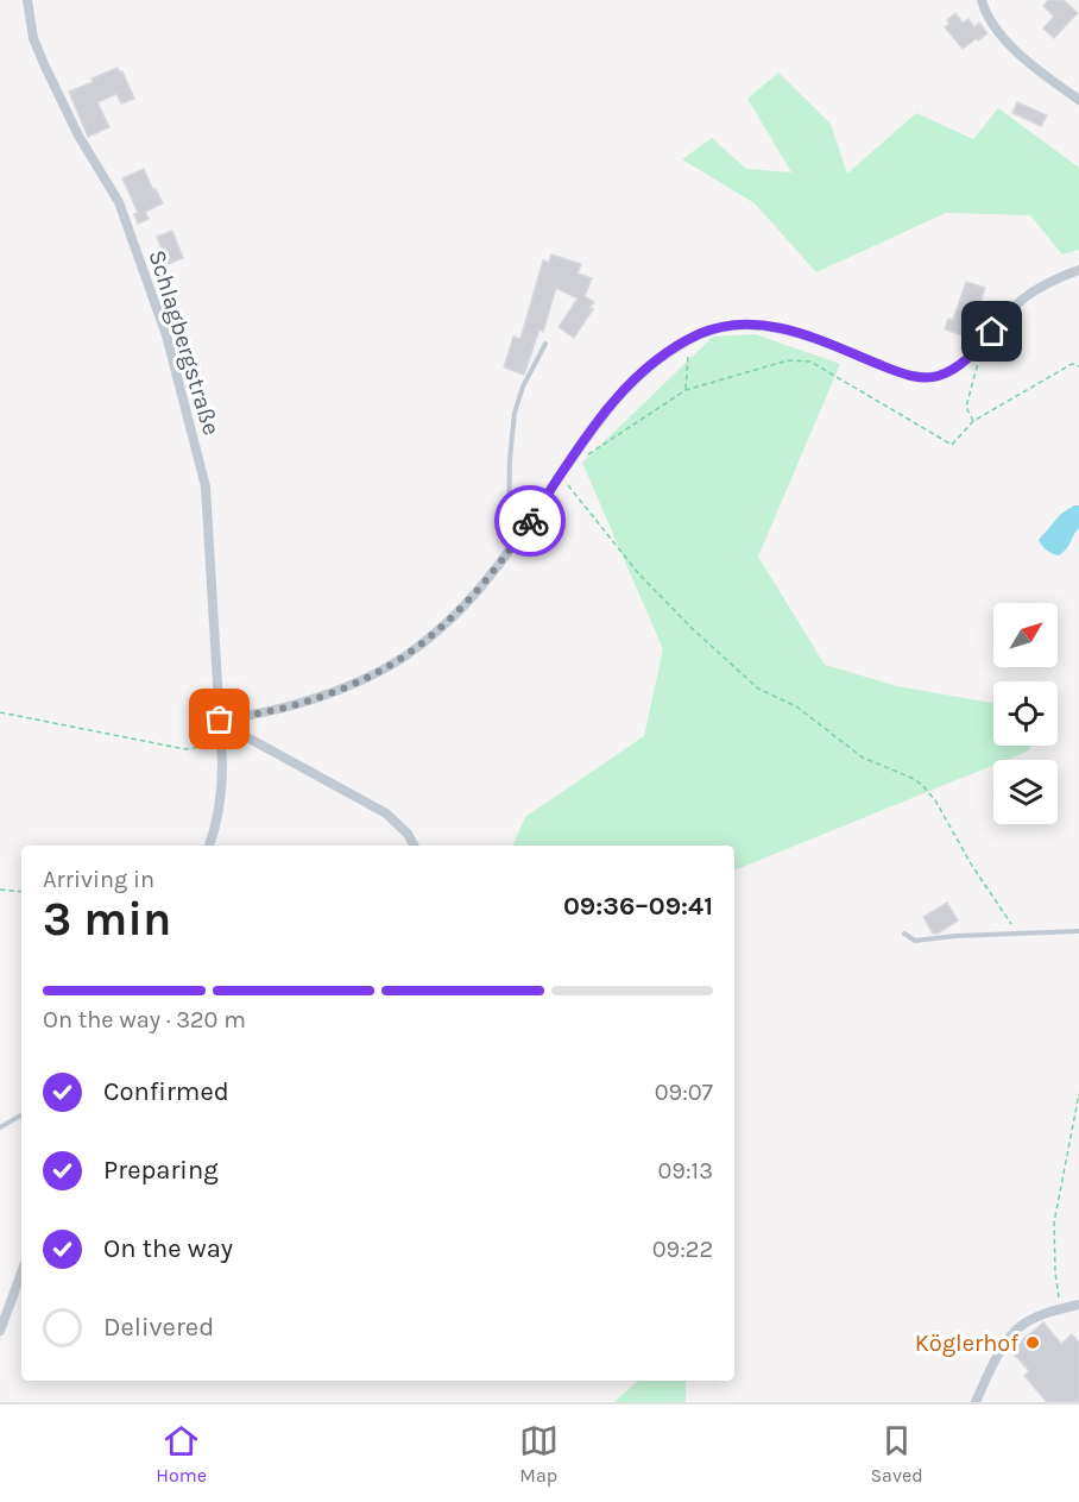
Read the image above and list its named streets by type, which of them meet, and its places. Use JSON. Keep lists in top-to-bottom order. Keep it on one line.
{"streets":{"street":["Schlagbergstraße"]},"places":["Köglerhof"],"north":"top right","page":{"heading":["3 min","Arriving in","09:36–09:41"],"bar":"On the way · 320 m","list":[["Confirmed","09:07"],["Preparing","09:13"],["On the way","09:22"],"Delivered"],"tabs":["Home","Map","Saved"]}}
